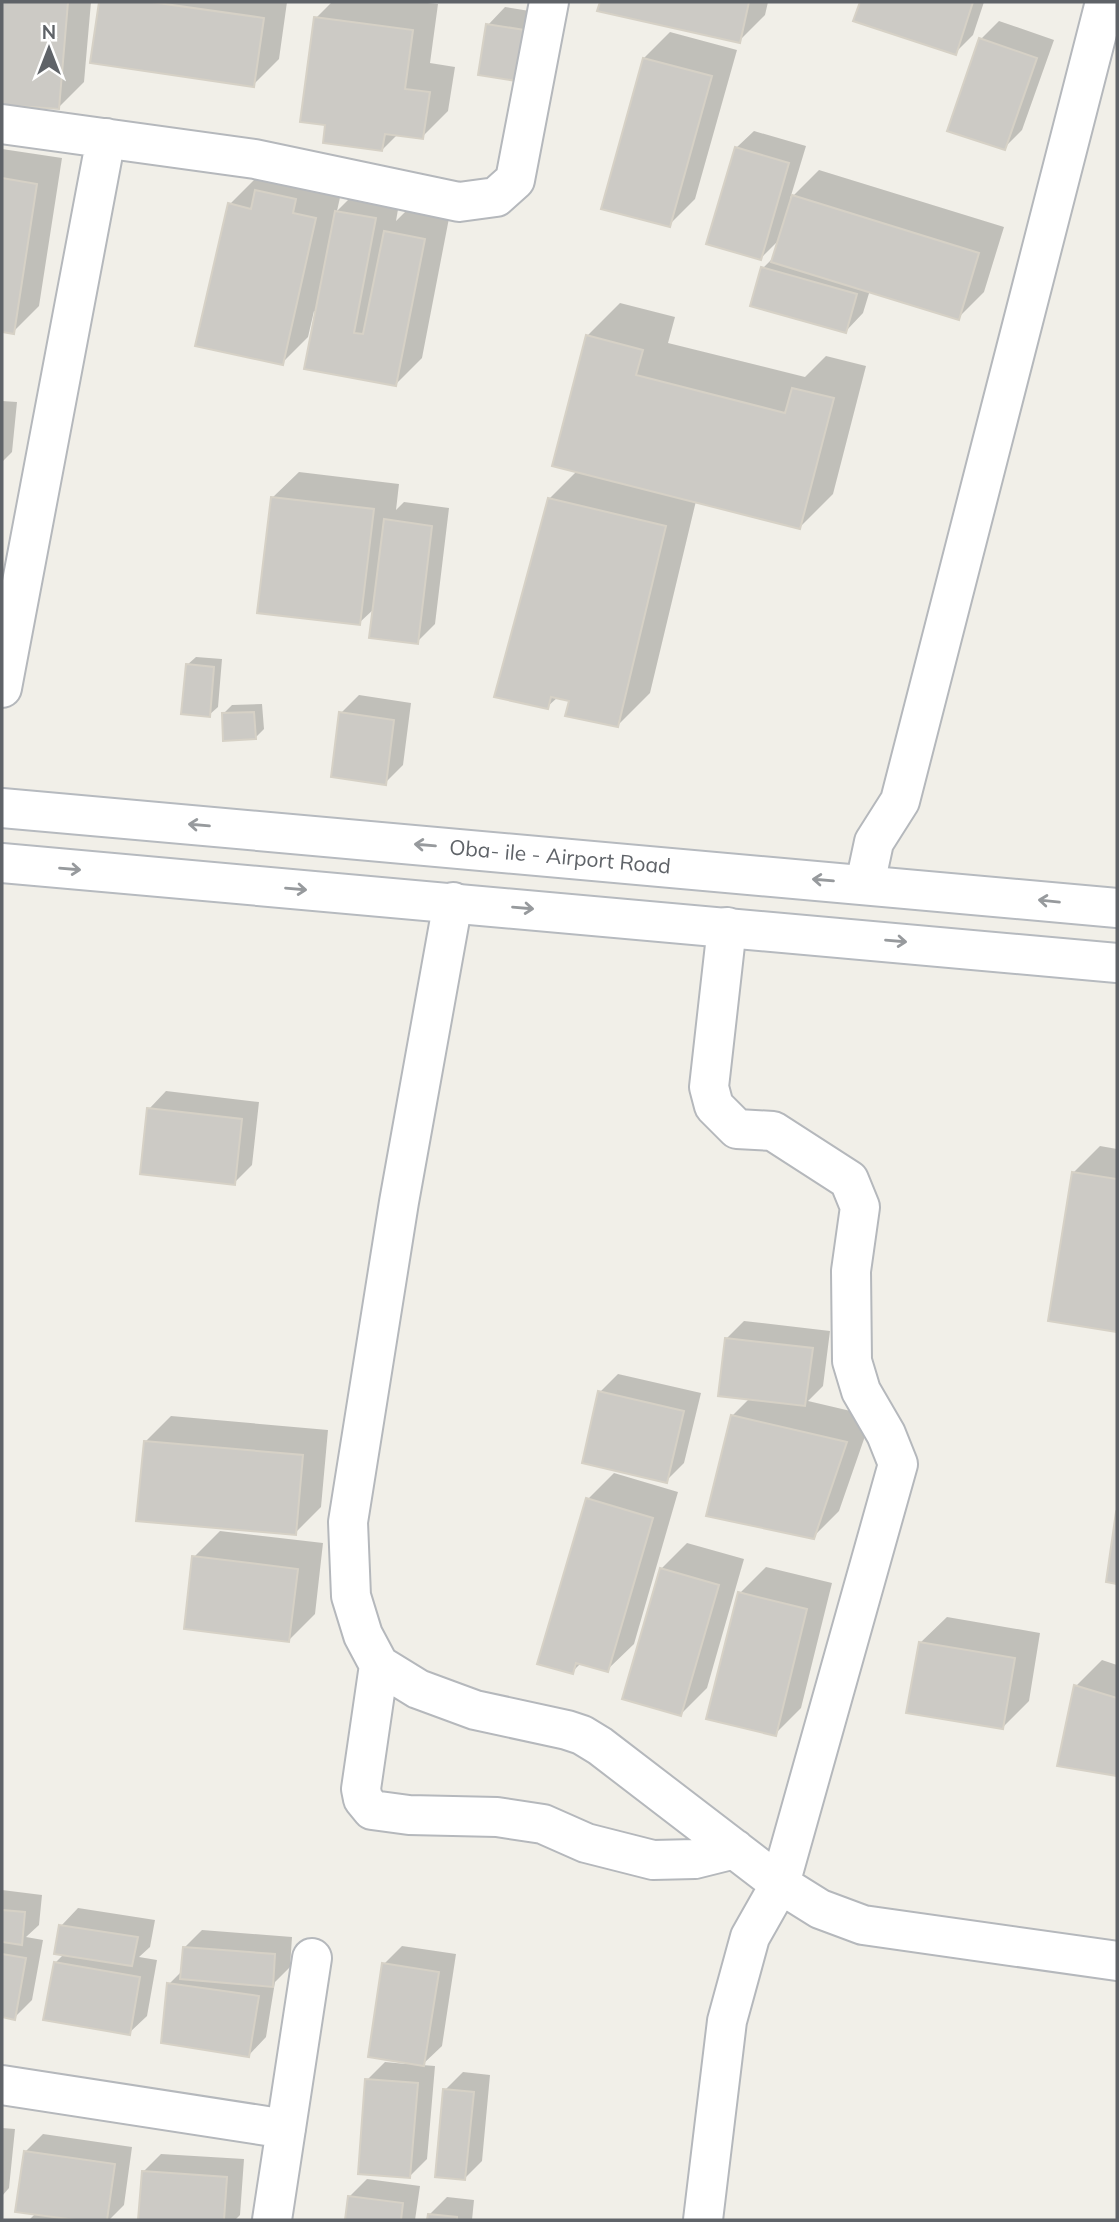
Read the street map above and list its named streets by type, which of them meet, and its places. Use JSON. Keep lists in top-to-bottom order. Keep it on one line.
{"streets":{"street":["Oba- ile - Airport Road"]},"north":"top"}
